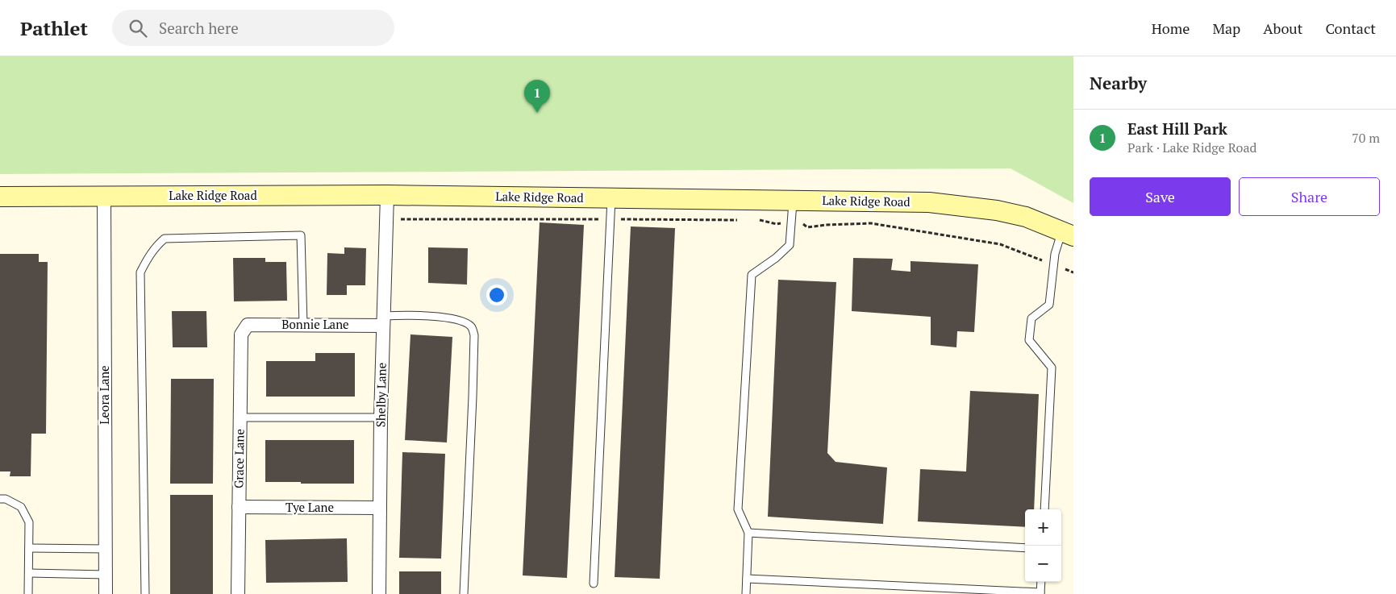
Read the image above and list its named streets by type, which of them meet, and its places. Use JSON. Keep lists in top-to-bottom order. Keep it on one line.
{"streets":{"street":["Lake Ridge Road","Bonnie Lane","Leora Lane","Shelby Lane","Grace Lane","Tye Lane"]},"crossings":[["Lake Ridge Road","Leora Lane"],["Lake Ridge Road","Shelby Lane"],["Bonnie Lane","Shelby Lane"],["Bonnie Lane","Grace Lane"],["Shelby Lane","Tye Lane"],["Grace Lane","Tye Lane"]],"page":{"header":"Pathlet","search":"Search here","nav":["Home","Map","About","Contact"],"heading":"Nearby","pins":"1","list":[{"mark":"1","name":"East Hill Park","note":"Park · Lake Ridge Road","value":"70 m"}],"buttons":["Save","Share"],"map_buttons":["+","−"]}}
